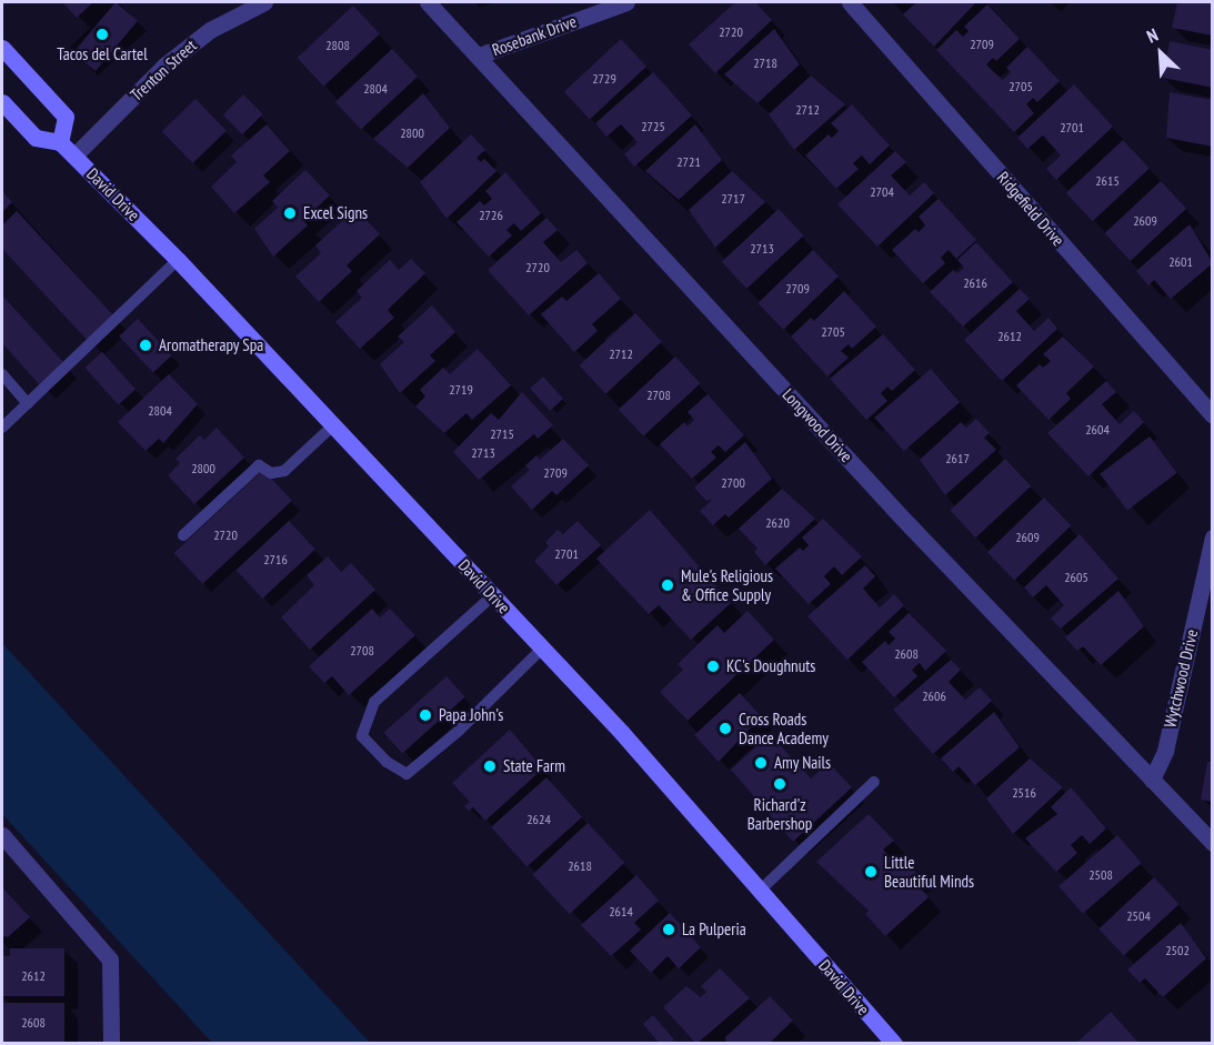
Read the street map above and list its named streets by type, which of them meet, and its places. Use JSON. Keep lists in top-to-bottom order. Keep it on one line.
{"streets":{"main road":["David Drive"],"street":["Rosebank Drive","Trenton Street","Ridgefield Drive","Longwood Drive","Wytchwood Drive"]},"crossings":[["Rosebank Drive","Longwood Drive"],["Trenton Street","David Drive"],["Longwood Drive","Wytchwood Drive"]],"places":["Tacos del Cartel","Excel Signs","Aromatherapy Spa","Mule's Religious & Office Supply","KC's Doughnuts","Papa John's","Cross Roads Dance Academy","Amy Nails","State Farm","Richard'z Barbershop","Little Beautiful Minds","La Pulperia"],"house_numbers":["2720","2709","2808","2718","2729","2705","2804","2712","2725","2701","2800","2721","2615","2704","2717","2726","2609","2713","2601","2720","2616","2709","2705","2612","2712","2719","2708","2804","2604","2715","2713","2617","2800","2709","2700","2620","2720","2609","2701","2716","2605","2708","2608","2606","2516","2624","2618","2508","2614","2504","2502","2612","2608"],"north":"top left"}
